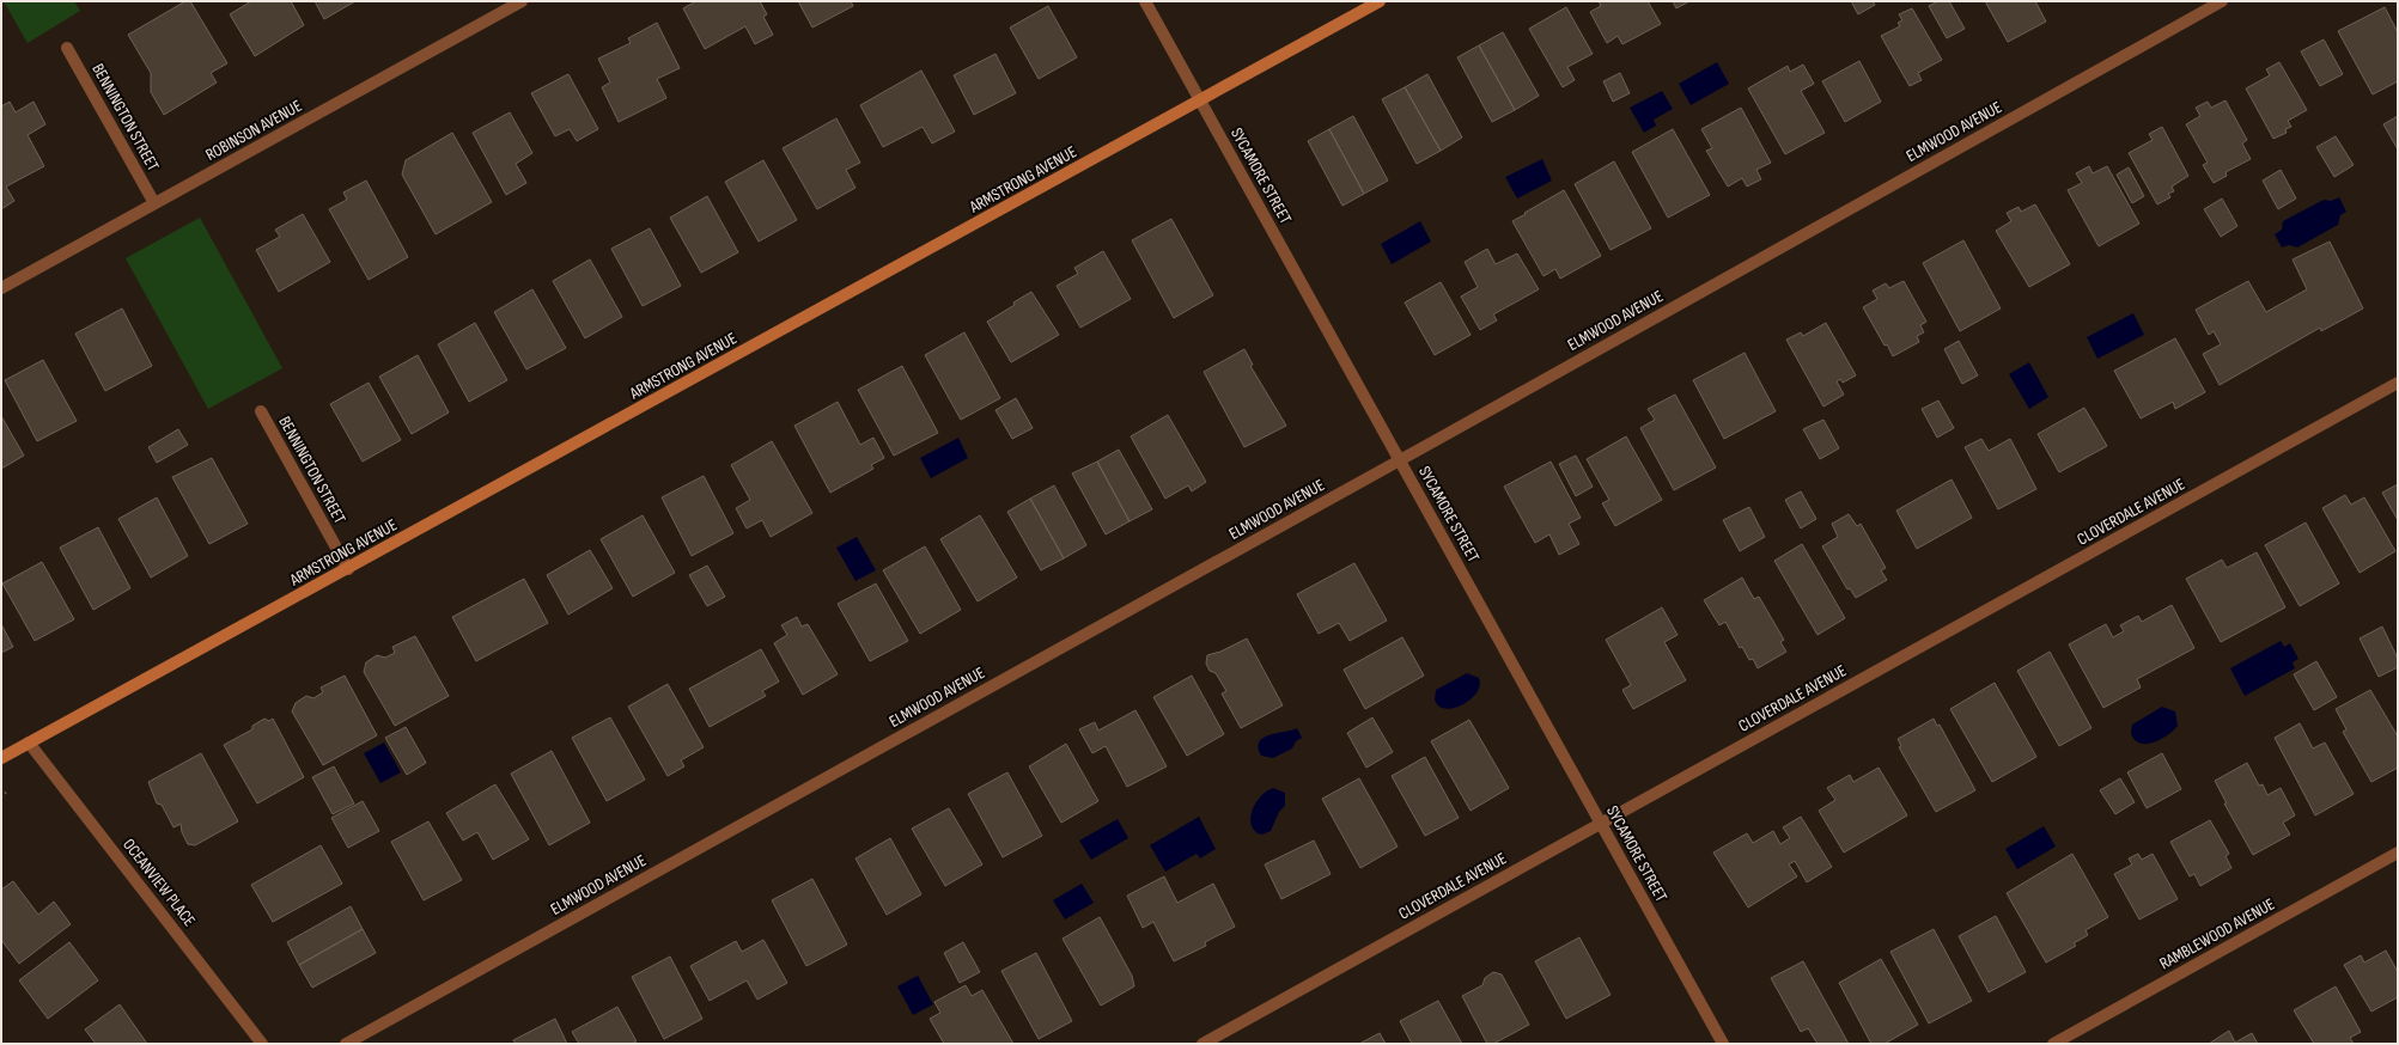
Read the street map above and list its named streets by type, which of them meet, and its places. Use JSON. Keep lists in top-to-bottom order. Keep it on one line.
{"streets":{"street":["BENNINGTON STREET","ROBINSON AVENUE","ELMWOOD AVENUE","SYCAMORE STREET","ARMSTRONG AVENUE","CLOVERDALE AVENUE","OCEANVIEW PLACE","RAMBLEWOOD AVENUE"]},"crossings":[["BENNINGTON STREET","ROBINSON AVENUE"],["BENNINGTON STREET","ARMSTRONG AVENUE"],["ELMWOOD AVENUE","SYCAMORE STREET"],["SYCAMORE STREET","ARMSTRONG AVENUE"],["SYCAMORE STREET","CLOVERDALE AVENUE"],["ARMSTRONG AVENUE","OCEANVIEW PLACE"]]}
